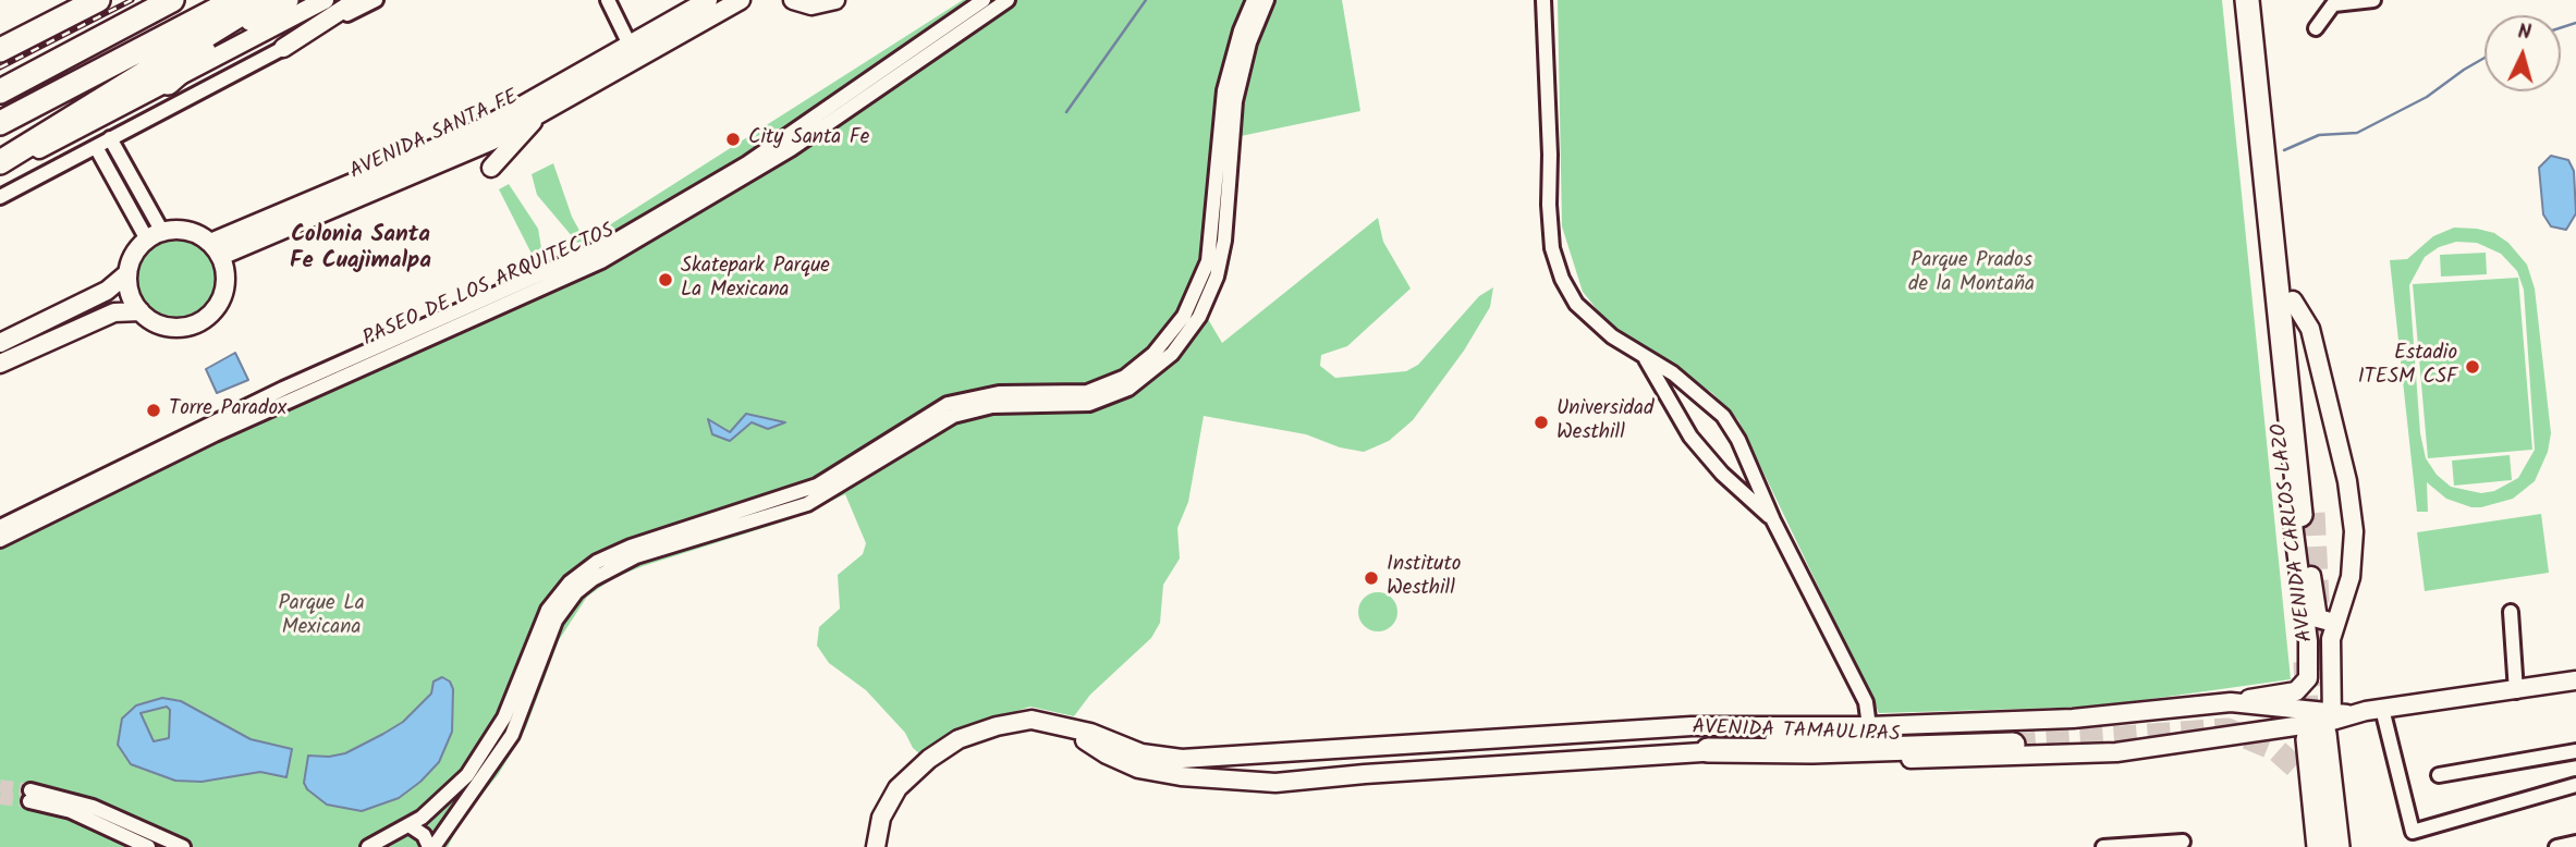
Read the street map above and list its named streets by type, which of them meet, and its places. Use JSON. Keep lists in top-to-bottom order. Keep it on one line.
{"streets":{"highway":["AVENIDA CARLOS LAZO"],"street":["AVENIDA SANTA FE","PASEO DE LOS ARQUITECTOS","AVENIDA TAMAULIPAS"]},"crossings":[["AVENIDA CARLOS LAZO","AVENIDA TAMAULIPAS"]],"districts":["Colonia Santa Fe Cuajimalpa"],"parks":["Parque Prados de la Montaña","Parque La Mexicana"],"places":["City Santa Fe","Skatepark Parque La Mexicana","Estadio ITESM CSF","Torre Paradox","Universidad Westhill","Instituto Westhill"],"north":"top"}
